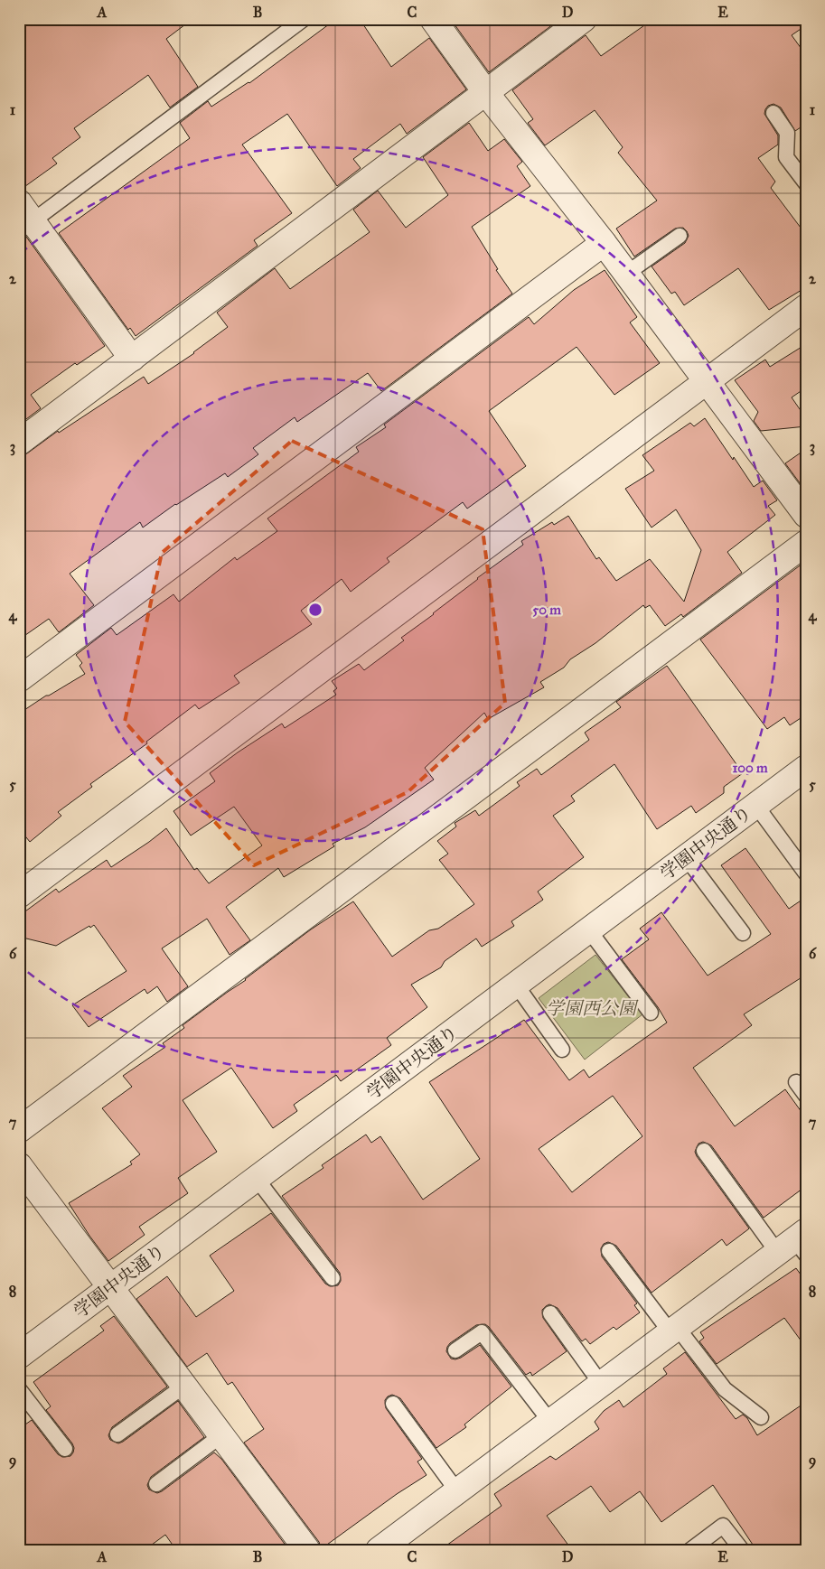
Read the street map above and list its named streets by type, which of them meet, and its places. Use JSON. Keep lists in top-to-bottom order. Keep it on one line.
{"streets":{"street":["学園中央通り"]},"parks":["学園西公園"],"grid":{"columns":["A","B","C","D","E"],"rows":["1","2","3","4","5","6","7","8","9"]},"rings":["50 m","100 m"]}
